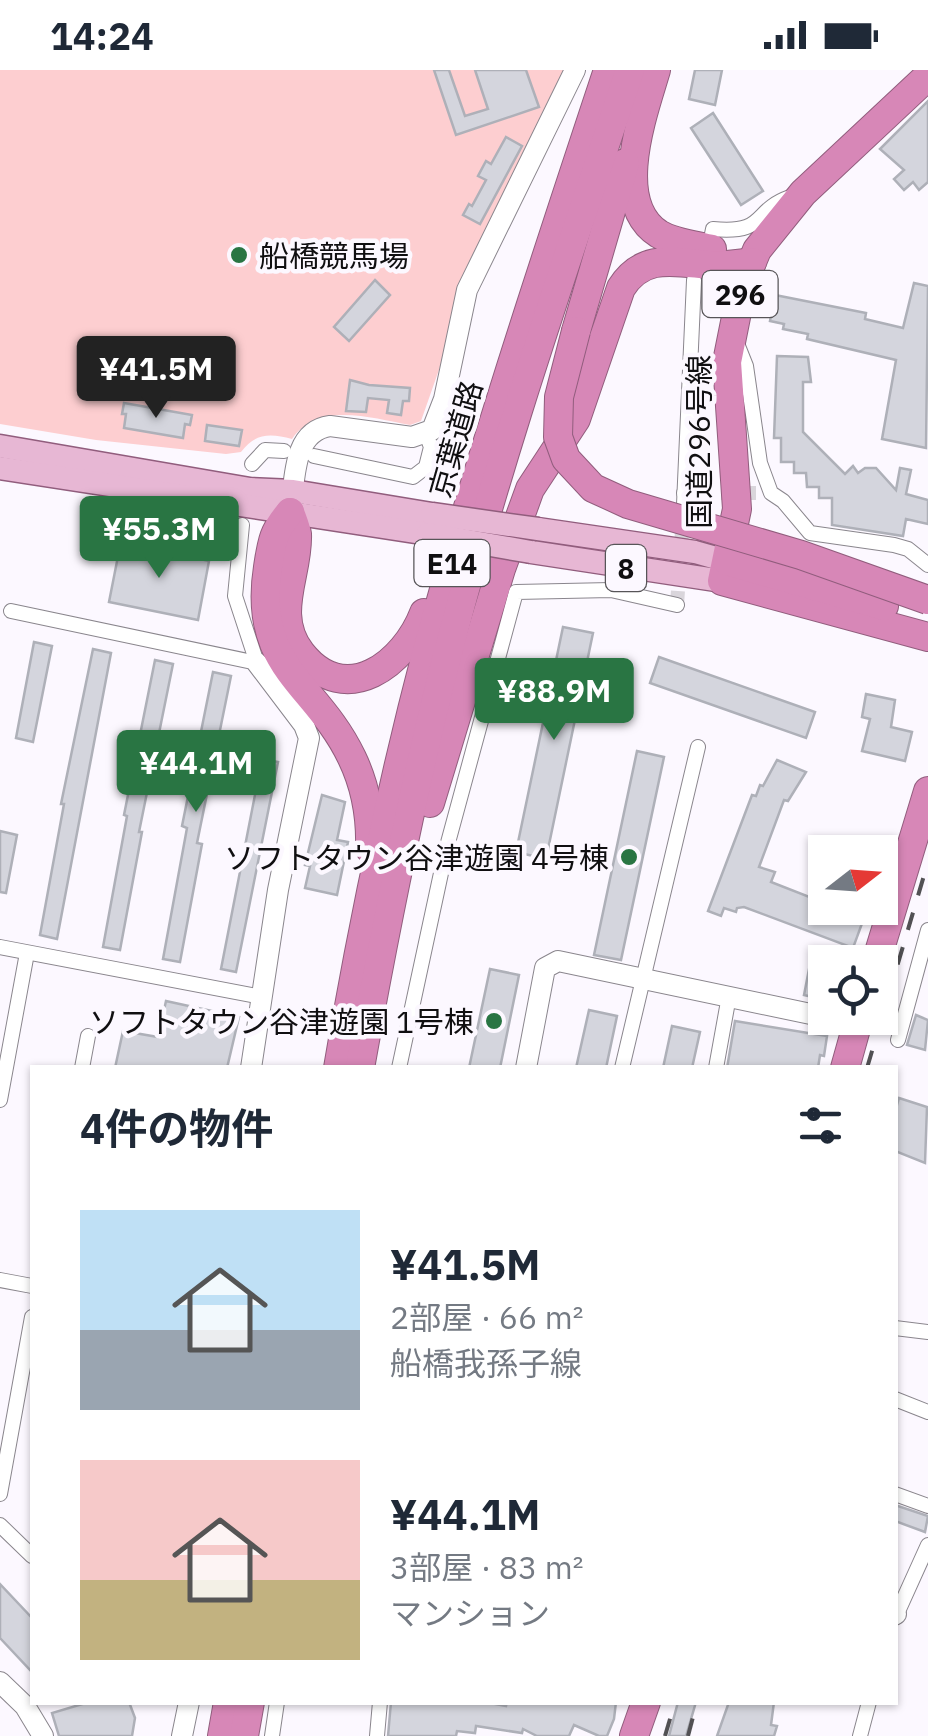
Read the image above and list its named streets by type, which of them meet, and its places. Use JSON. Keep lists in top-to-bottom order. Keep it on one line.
{"streets":{"highway":["296","京葉道路","国道296号線","E14"],"main road":["8"]},"crossings":[["国道296号線","8"]],"places":["船橋競馬場","ソフトタウン谷津遊園 4号棟","ソフトタウン谷津遊園 1号棟"],"north":"right","page":{"status":"14:24","price":["¥41.5M","¥55.3M","¥88.9M","¥44.1M"],"heading":"4件の物件","list":[{"name":"¥41.5M","note":"2部屋 · 66 m² · 船橋我孫子線"},{"name":"¥44.1M","note":"3部屋 · 83 m² · マンション"}]}}
